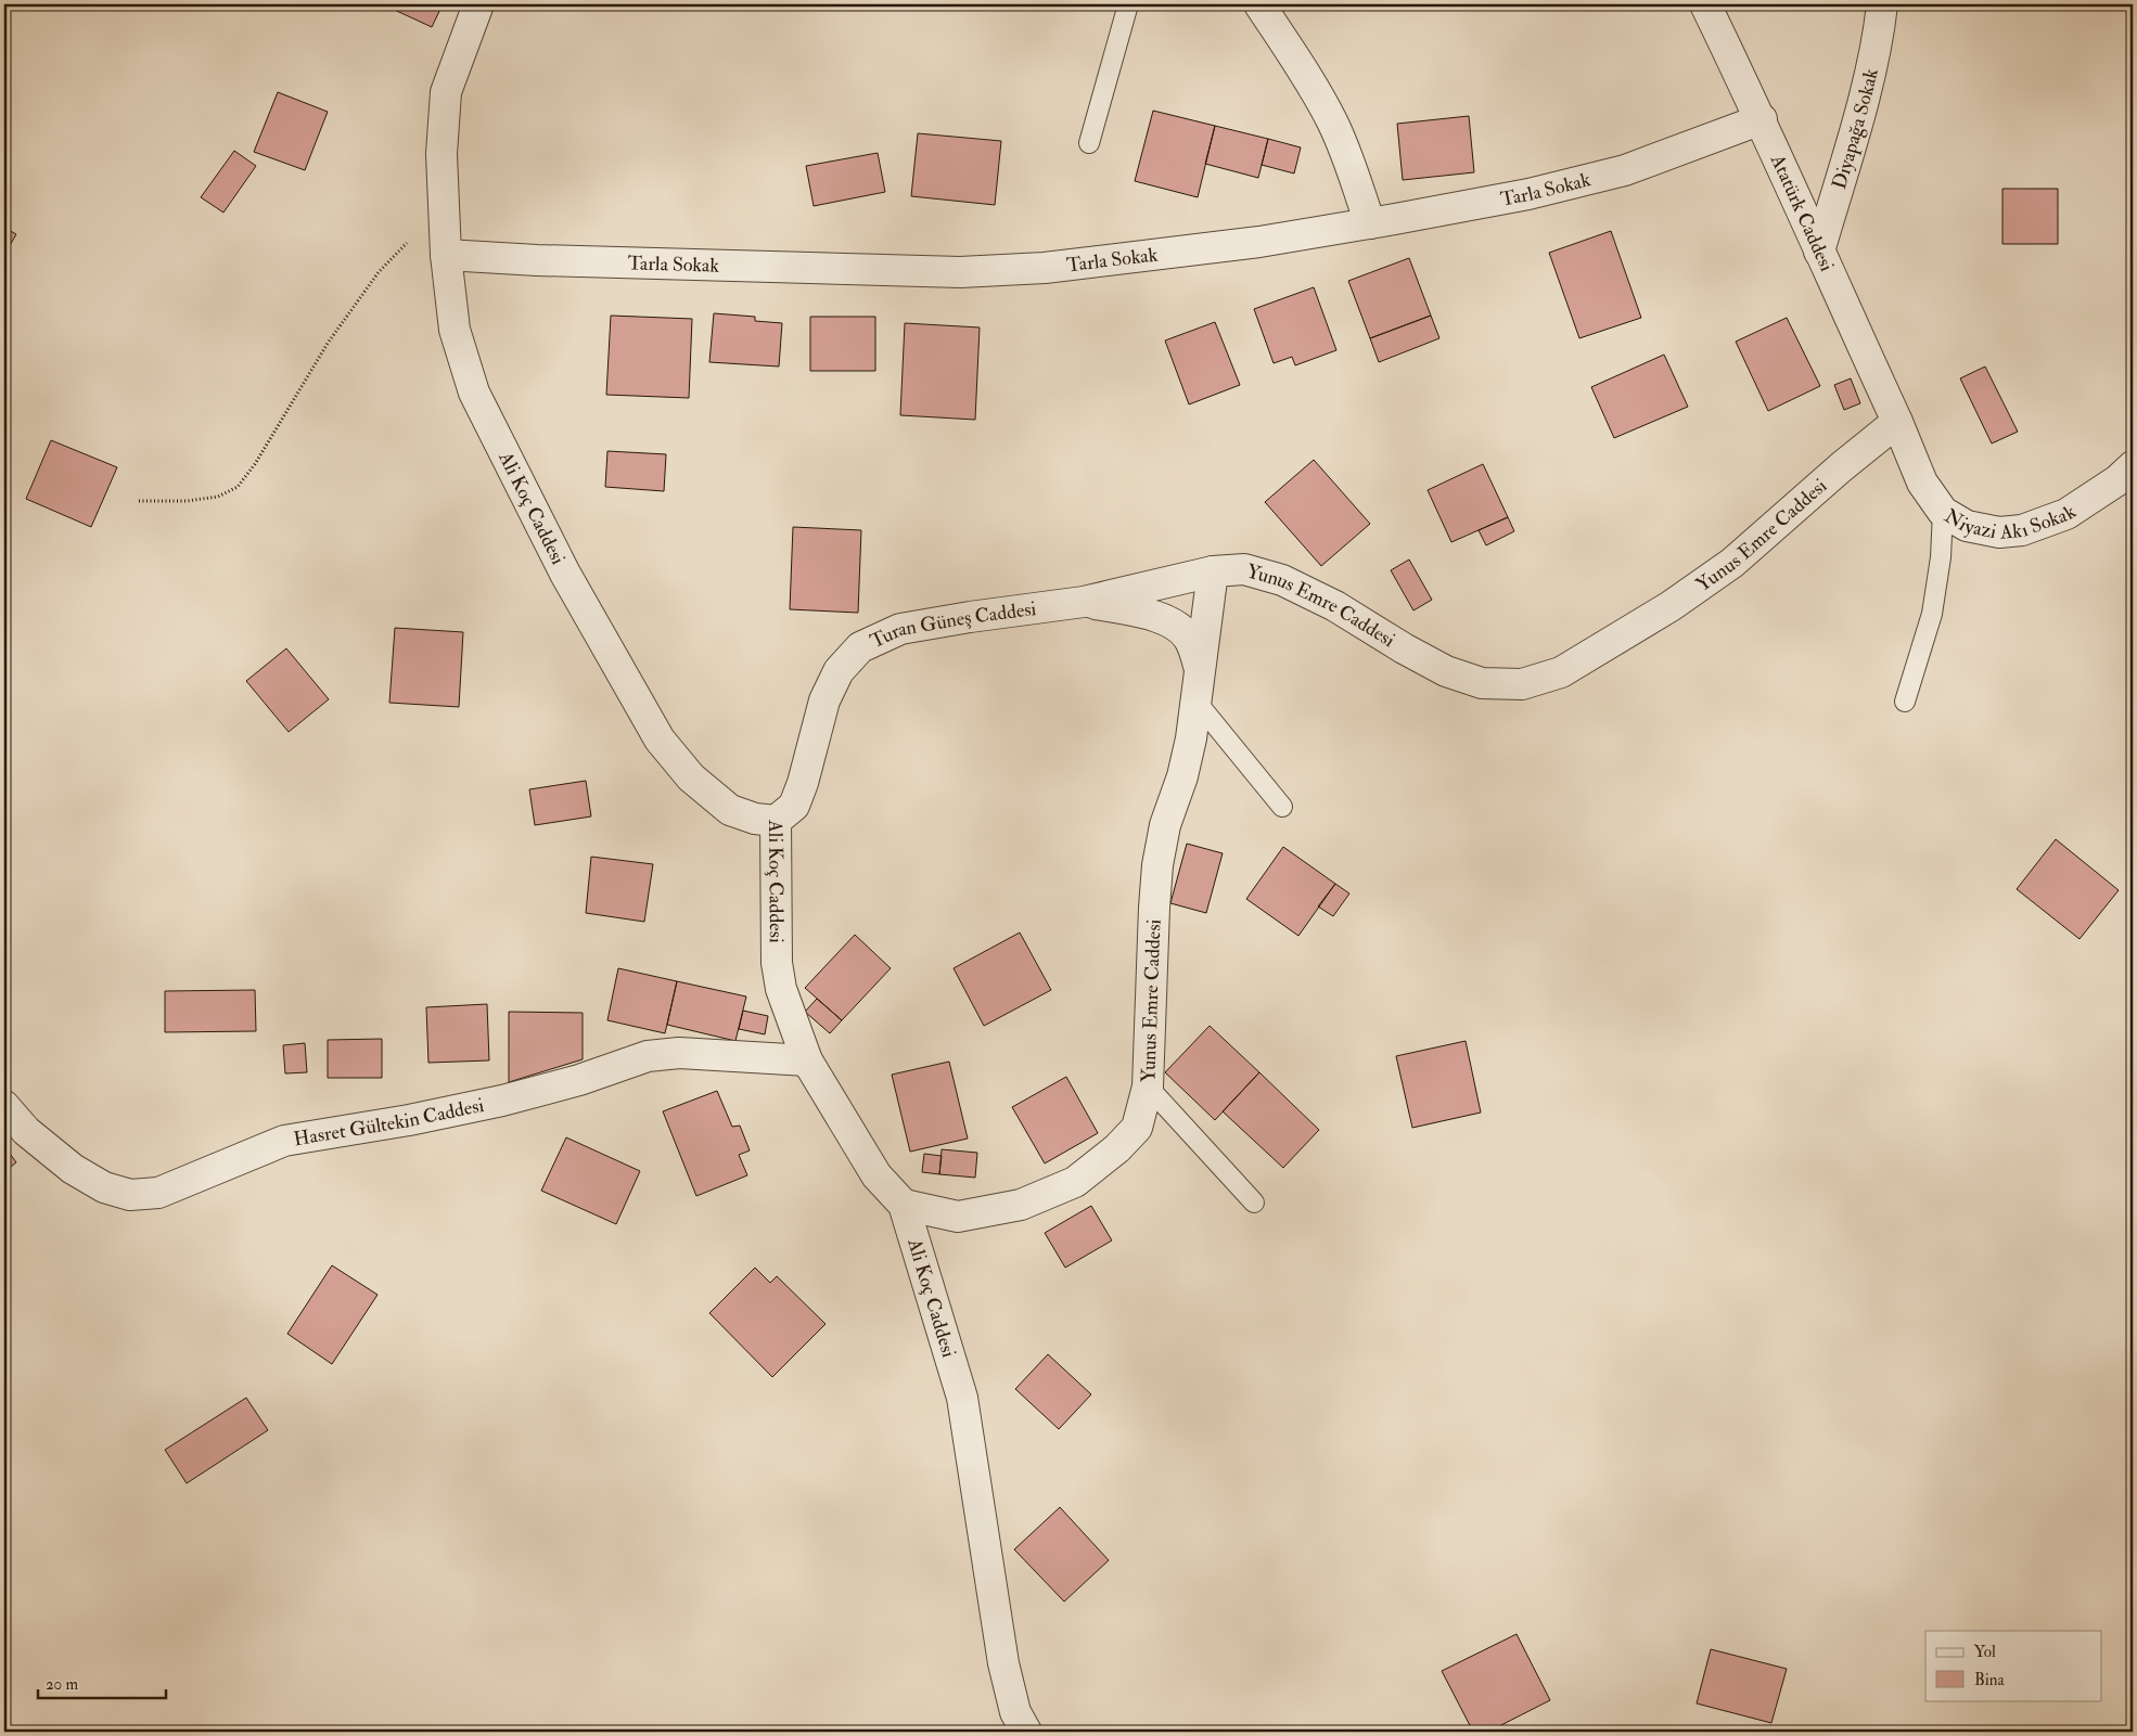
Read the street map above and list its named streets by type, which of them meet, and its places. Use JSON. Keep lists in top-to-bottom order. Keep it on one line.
{"streets":{"street":["Diyapağa Sokak","Tarla Sokak","Atatürk Caddesi","Niyazi Akı Sokak","Ali Koç Caddesi","Yunus Emre Caddesi","Turan Güneş Caddesi","Hasret Gültekin Caddesi"]},"crossings":[["Diyapağa Sokak","Atatürk Caddesi"],["Tarla Sokak","Atatürk Caddesi"],["Tarla Sokak","Ali Koç Caddesi"],["Atatürk Caddesi","Niyazi Akı Sokak"],["Atatürk Caddesi","Yunus Emre Caddesi"],["Niyazi Akı Sokak","Yunus Emre Caddesi"],["Ali Koç Caddesi","Yunus Emre Caddesi"],["Ali Koç Caddesi","Turan Güneş Caddesi"],["Ali Koç Caddesi","Hasret Gültekin Caddesi"],["Yunus Emre Caddesi","Turan Güneş Caddesi"]],"legend":["Yol","Bina"],"scale_bar":"20 m"}
